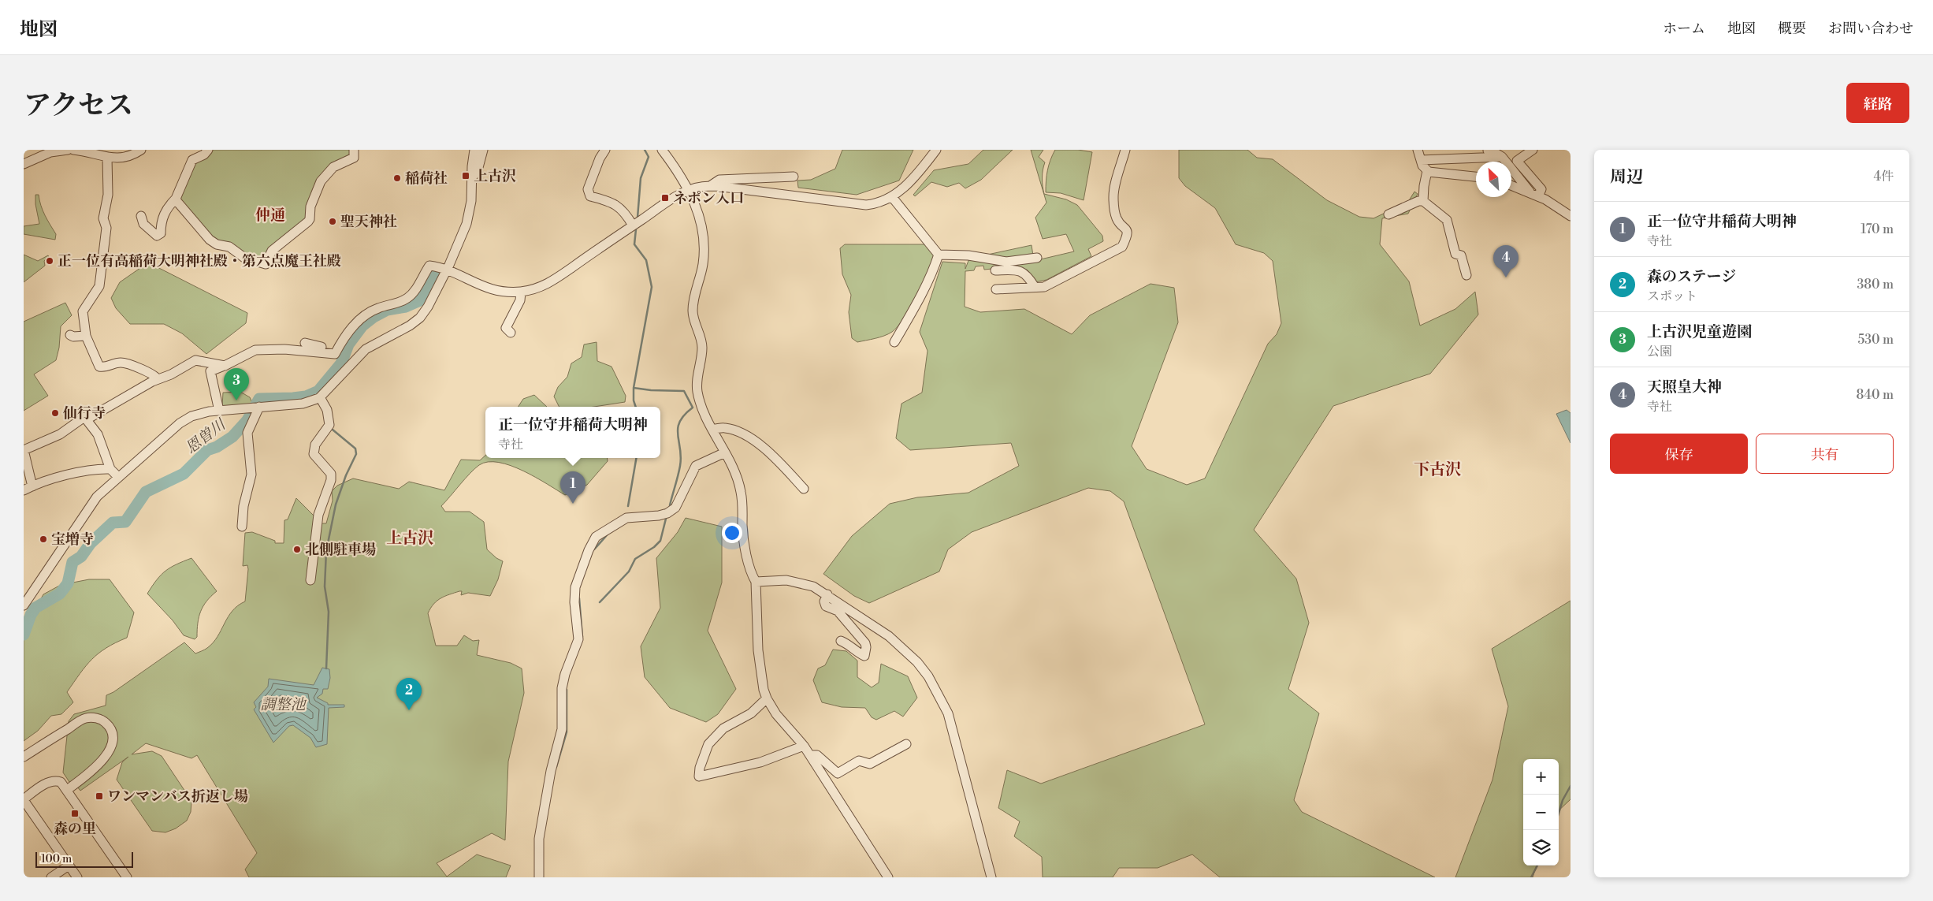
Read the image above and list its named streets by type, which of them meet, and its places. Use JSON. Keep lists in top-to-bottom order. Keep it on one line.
{"districts":["仲通","下古沢","上古沢"],"water":["恩曽川","調整池"],"places":{"transit":["上古沢","ネポン入口","ワンマンバス折返し場","森の里"],"other":["稲荷社","聖天神社","正一位有高稲荷大明神社殿・第六点魔王社殿","仙行寺","宝増寺","北側駐車場"]},"scale_bar":"100 m","north":"top left","page":{"header":"地図","nav":["ホーム","地図","概要","お問い合わせ"],"title":"アクセス","buttons":["経路",["保存","共有"]],"heading":["周辺","4件"],"list":[{"mark":"1","name":"正一位守井稲荷大明神","note":"寺社","value":"170 m"},{"mark":"2","name":"森のステージ","note":"スポット","value":"380 m"},{"mark":"3","name":"上古沢児童遊園","note":"公園","value":"530 m"},{"mark":"4","name":"天照皇大神","note":"寺社","value":"840 m"}],"pins":["4","3","1","2"],"popup":["正一位守井稲荷大明神","寺社"],"map_buttons":["+","−"],"scale":"100 m"}}
